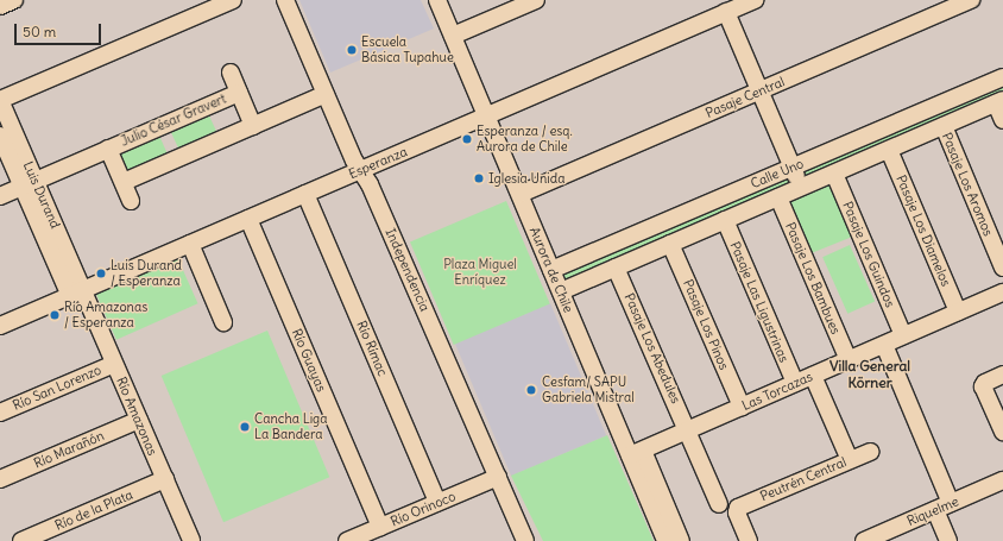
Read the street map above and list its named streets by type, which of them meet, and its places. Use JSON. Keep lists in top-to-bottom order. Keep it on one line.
{"streets":{"street":["Pasaje Central","Julio César Gravert","Esperanza","Calle Uno","Pasaje Los Aromos","Luis Durand","Pasaje Los Diamelos","Pasaje Los Guindos","Independencia","Aurora de Chile","Pasaje Los Bambues","Pasaje Las Ligustrinas","Pasaje Los Pinos","Río Rímac","Pasaje Los Abedules","Río Guayas","Río San Lorenzo","Las Torcazas","Río Amazonas","Río Marañón","Peutrén Central","Río Orinoco","Río de la Plata","Riquelme"]},"crossings":[["Pasaje Central","Aurora de Chile"],["Julio César Gravert","Luis Durand"],["Esperanza","Luis Durand"],["Esperanza","Independencia"],["Esperanza","Aurora de Chile"],["Esperanza","Río Rímac"],["Esperanza","Río Guayas"],["Esperanza","Río Amazonas"],["Calle Uno","Pasaje Los Aromos"],["Calle Uno","Pasaje Los Diamelos"],["Calle Uno","Pasaje Los Guindos"],["Calle Uno","Aurora de Chile"],["Calle Uno","Pasaje Los Bambues"],["Calle Uno","Pasaje Las Ligustrinas"],["Calle Uno","Pasaje Los Pinos"],["Calle Uno","Pasaje Los Abedules"],["Luis Durand","Río Amazonas"],["Pasaje Los Diamelos","Las Torcazas"],["Pasaje Los Guindos","Las Torcazas"],["Independencia","Río Orinoco"],["Aurora de Chile","Las Torcazas"],["Pasaje Los Bambues","Las Torcazas"],["Pasaje Las Ligustrinas","Las Torcazas"],["Pasaje Los Pinos","Las Torcazas"],["Río Rímac","Río Orinoco"],["Pasaje Los Abedules","Las Torcazas"],["Río Guayas","Río Orinoco"],["Río San Lorenzo","Río Amazonas"],["Río Amazonas","Río Marañón"],["Río Amazonas","Río de la Plata"]],"districts":["Villa General Körner"],"parks":["Plaza Miguel Enríquez"],"places":["Escuela Básica Tupahue","Esperanza / esq. Aurora de Chile","Iglesia Unida","Luis Durand / Esperanza","Río Amazonas / Esperanza","Cesfam/ SAPU Gabriela Mistral","Cancha Liga La Bandera"],"scale_bar":"50 m"}
